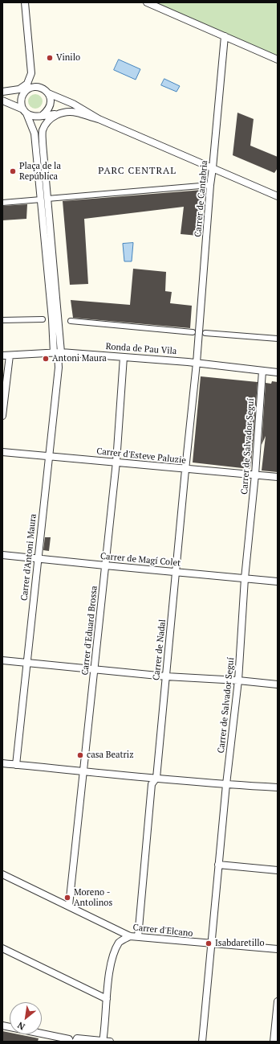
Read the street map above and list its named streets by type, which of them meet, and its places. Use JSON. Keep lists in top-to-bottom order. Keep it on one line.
{"streets":{"street":["Carrer de Cantabria","Ronda de Pau Vila","Carrer de Salvador Seguí","Carrer d'Esteve Paluzie","Carrer d'Antoni Maura","Carrer de Magí Colet","Carrer d'Eduard Brossa","Carrer de Nadal","Carrer d'Elcano"]},"crossings":[["Carrer de Cantabria","Ronda de Pau Vila"],["Carrer de Cantabria","Carrer de Nadal"],["Ronda de Pau Vila","Carrer de Salvador Seguí"],["Ronda de Pau Vila","Carrer d'Antoni Maura"],["Ronda de Pau Vila","Carrer d'Eduard Brossa"],["Ronda de Pau Vila","Carrer de Nadal"],["Carrer de Salvador Seguí","Carrer d'Esteve Paluzie"],["Carrer de Salvador Seguí","Carrer de Magí Colet"],["Carrer de Salvador Seguí","Carrer d'Elcano"],["Carrer d'Esteve Paluzie","Carrer d'Antoni Maura"],["Carrer d'Esteve Paluzie","Carrer d'Eduard Brossa"],["Carrer d'Esteve Paluzie","Carrer de Nadal"],["Carrer d'Antoni Maura","Carrer de Magí Colet"],["Carrer de Magí Colet","Carrer d'Eduard Brossa"],["Carrer de Magí Colet","Carrer de Nadal"],["Carrer d'Eduard Brossa","Carrer d'Elcano"],["Carrer de Nadal","Carrer d'Elcano"]],"districts":["PARC CENTRAL"],"places":["Vinilo","Plaça de la República","Antoni Maura","casa Beatriz","Moreno - Antolinos","Isabdaretillo"],"north":"bottom left"}
